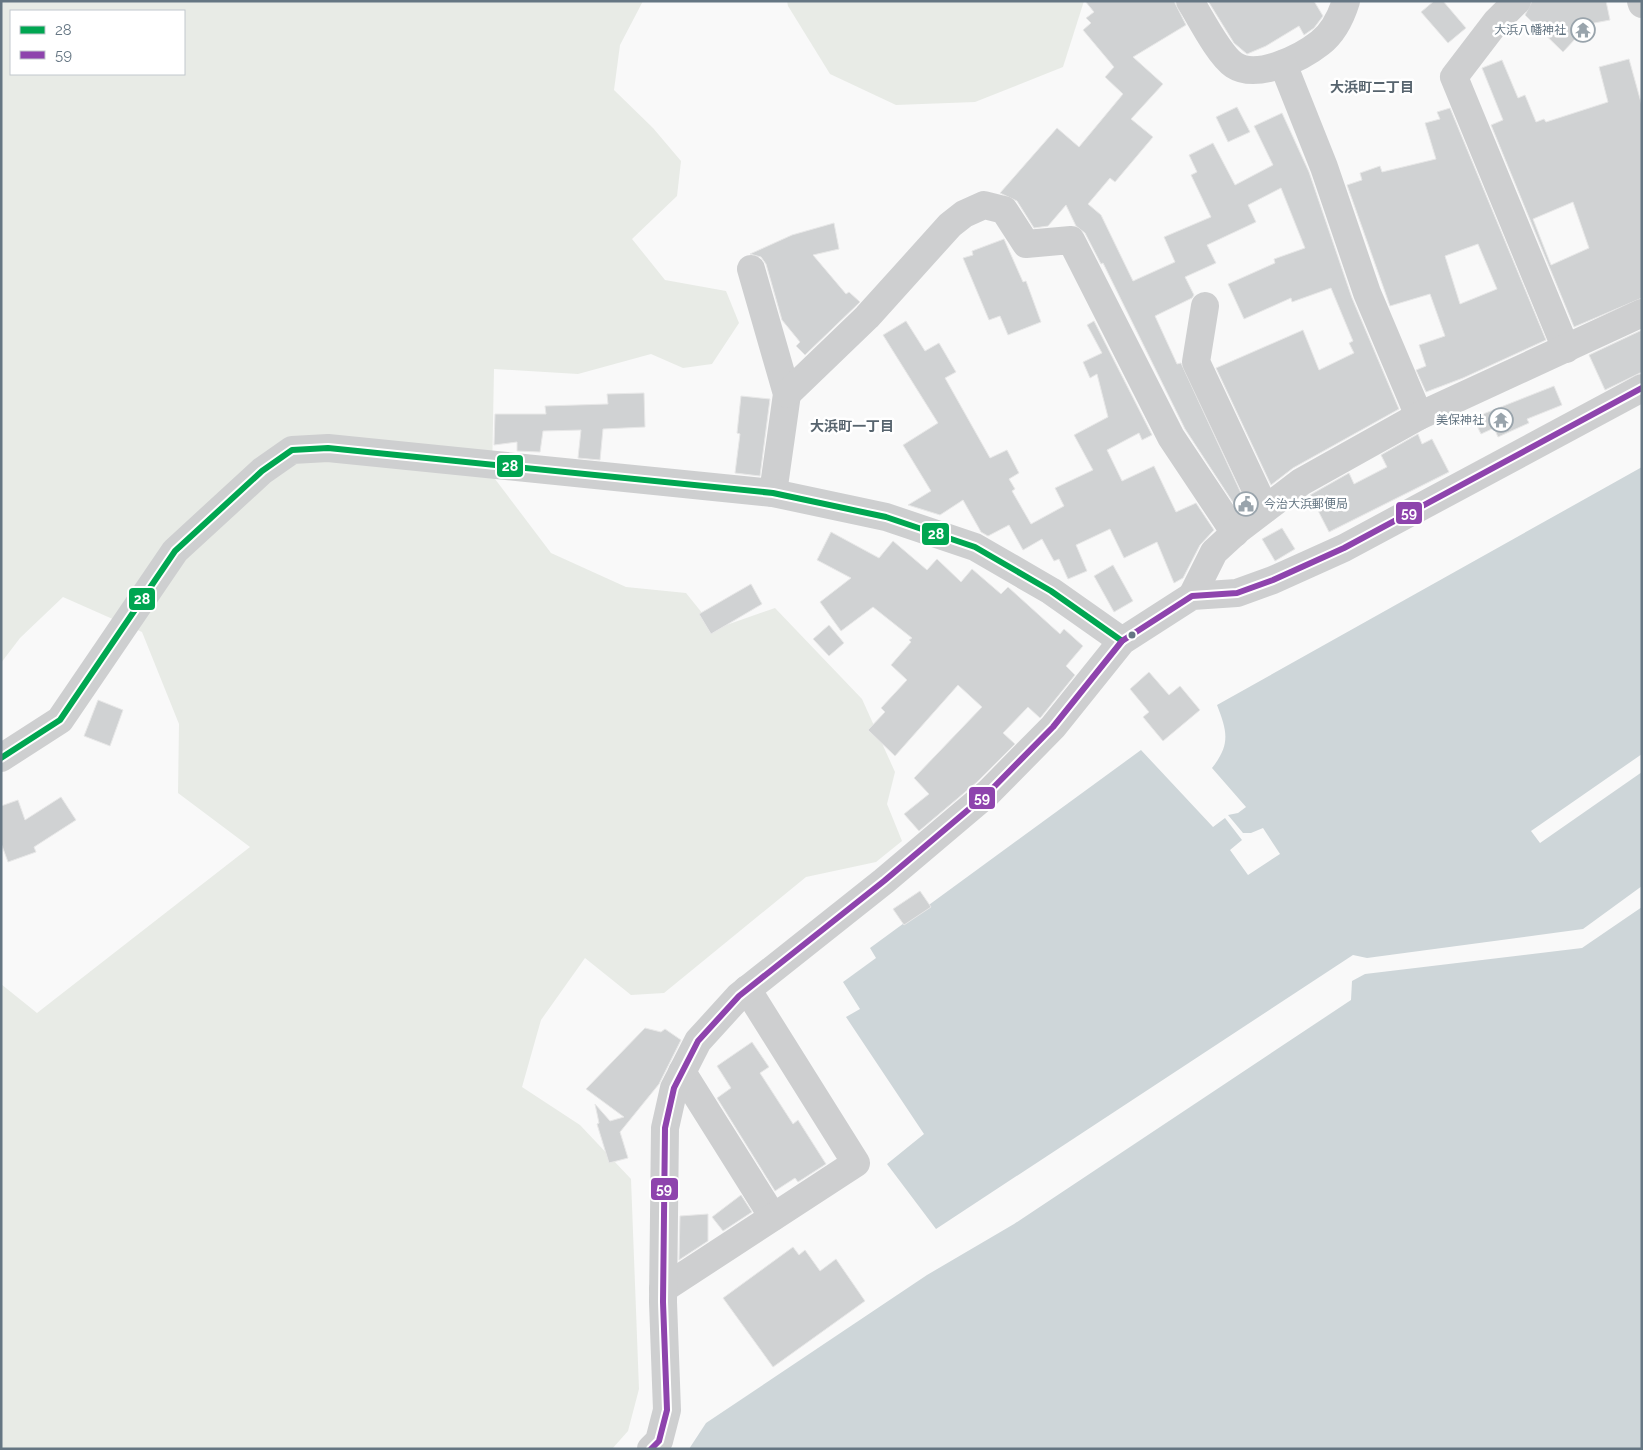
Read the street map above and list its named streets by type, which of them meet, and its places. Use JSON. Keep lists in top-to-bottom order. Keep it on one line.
{"districts":["大浜町二丁目","大浜町一丁目"],"places":{"temple":["大浜八幡神社","美保神社"],"public building":["今治大浜郵便局"]},"lines":["transit line 59","transit line 28"],"legend":["28","59"]}
